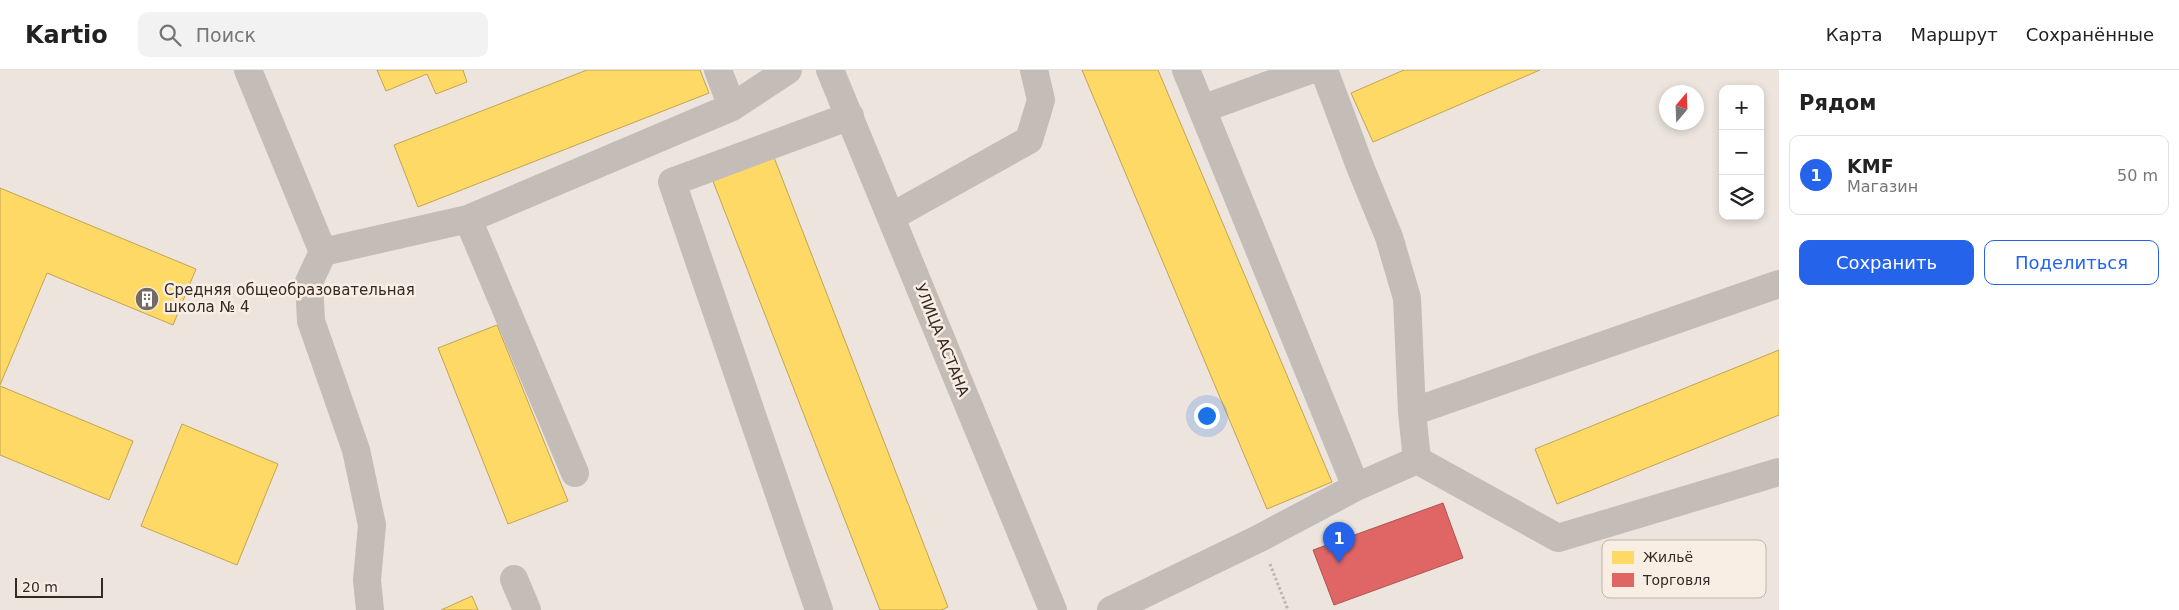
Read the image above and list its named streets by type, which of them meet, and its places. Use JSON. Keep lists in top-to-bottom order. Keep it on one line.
{"streets":{"street":["УЛИЦА АСТАНА"]},"places":{"building":["Средняя общеобразовательная школа № 4"]},"legend":["Жильё","Торговля"],"scale_bar":"20 m","north":"top","page":{"header":"Kartio","search":"Поиск","nav":["Карта","Маршрут","Сохранённые"],"heading":"Рядом","map_buttons":["+","−"],"list":[{"mark":"1","name":"KMF","note":"Магазин","value":"50 m"}],"buttons":["Сохранить","Поделиться"],"pins":"1","scale":"20 m"}}
